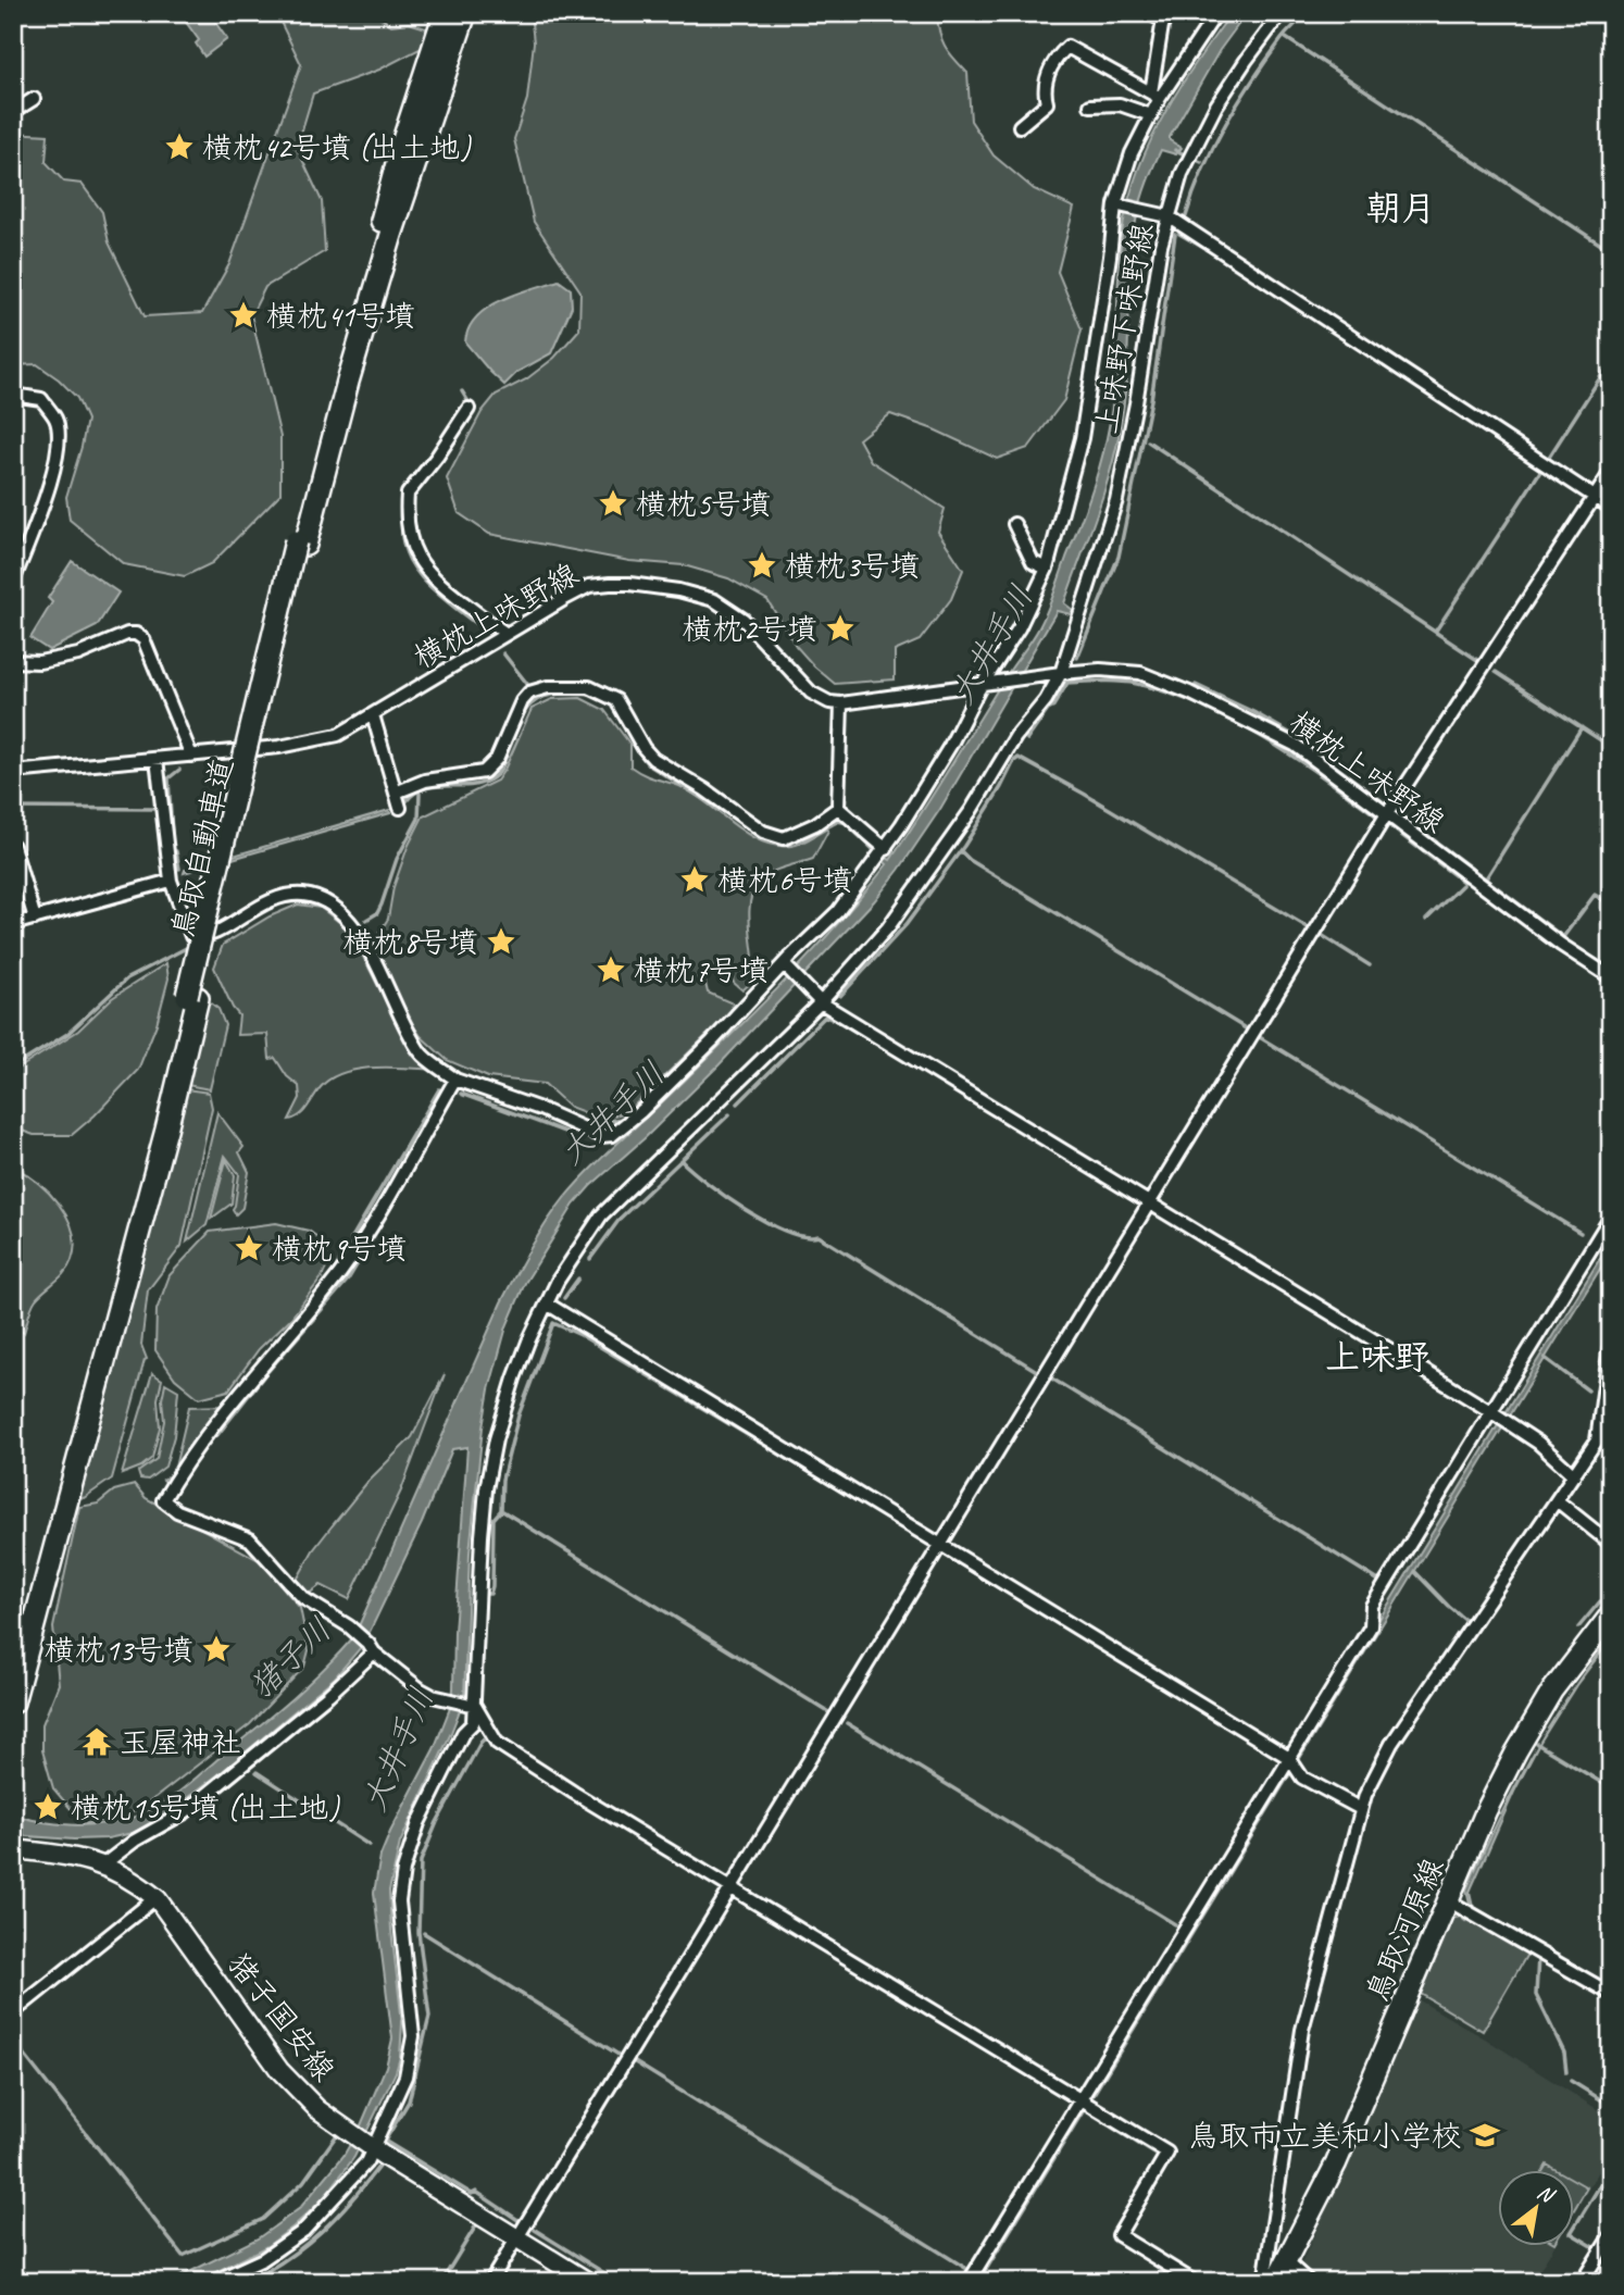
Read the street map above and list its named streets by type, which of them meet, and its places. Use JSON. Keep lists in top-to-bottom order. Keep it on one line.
{"streets":{"highway":["鳥取自動車道"],"main road":["鳥取河原線","猪子国安線"],"street":["上味野下味野線","横枕上味野線"]},"crossings":[["上味野下味野線","横枕上味野線"]],"districts":["朝月","上味野"],"water":["大井手川","猪子川"],"places":{"place":["横枕42号墳 (出土地)","横枕41号墳","横枕5号墳","横枕3号墳","横枕2号墳","横枕6号墳","横枕8号墳","横枕7号墳","横枕9号墳","横枕13号墳","横枕15号墳 (出土地)"],"temple":["玉屋神社"],"school or university":["鳥取市立美和小学校"]},"north":"top right"}
